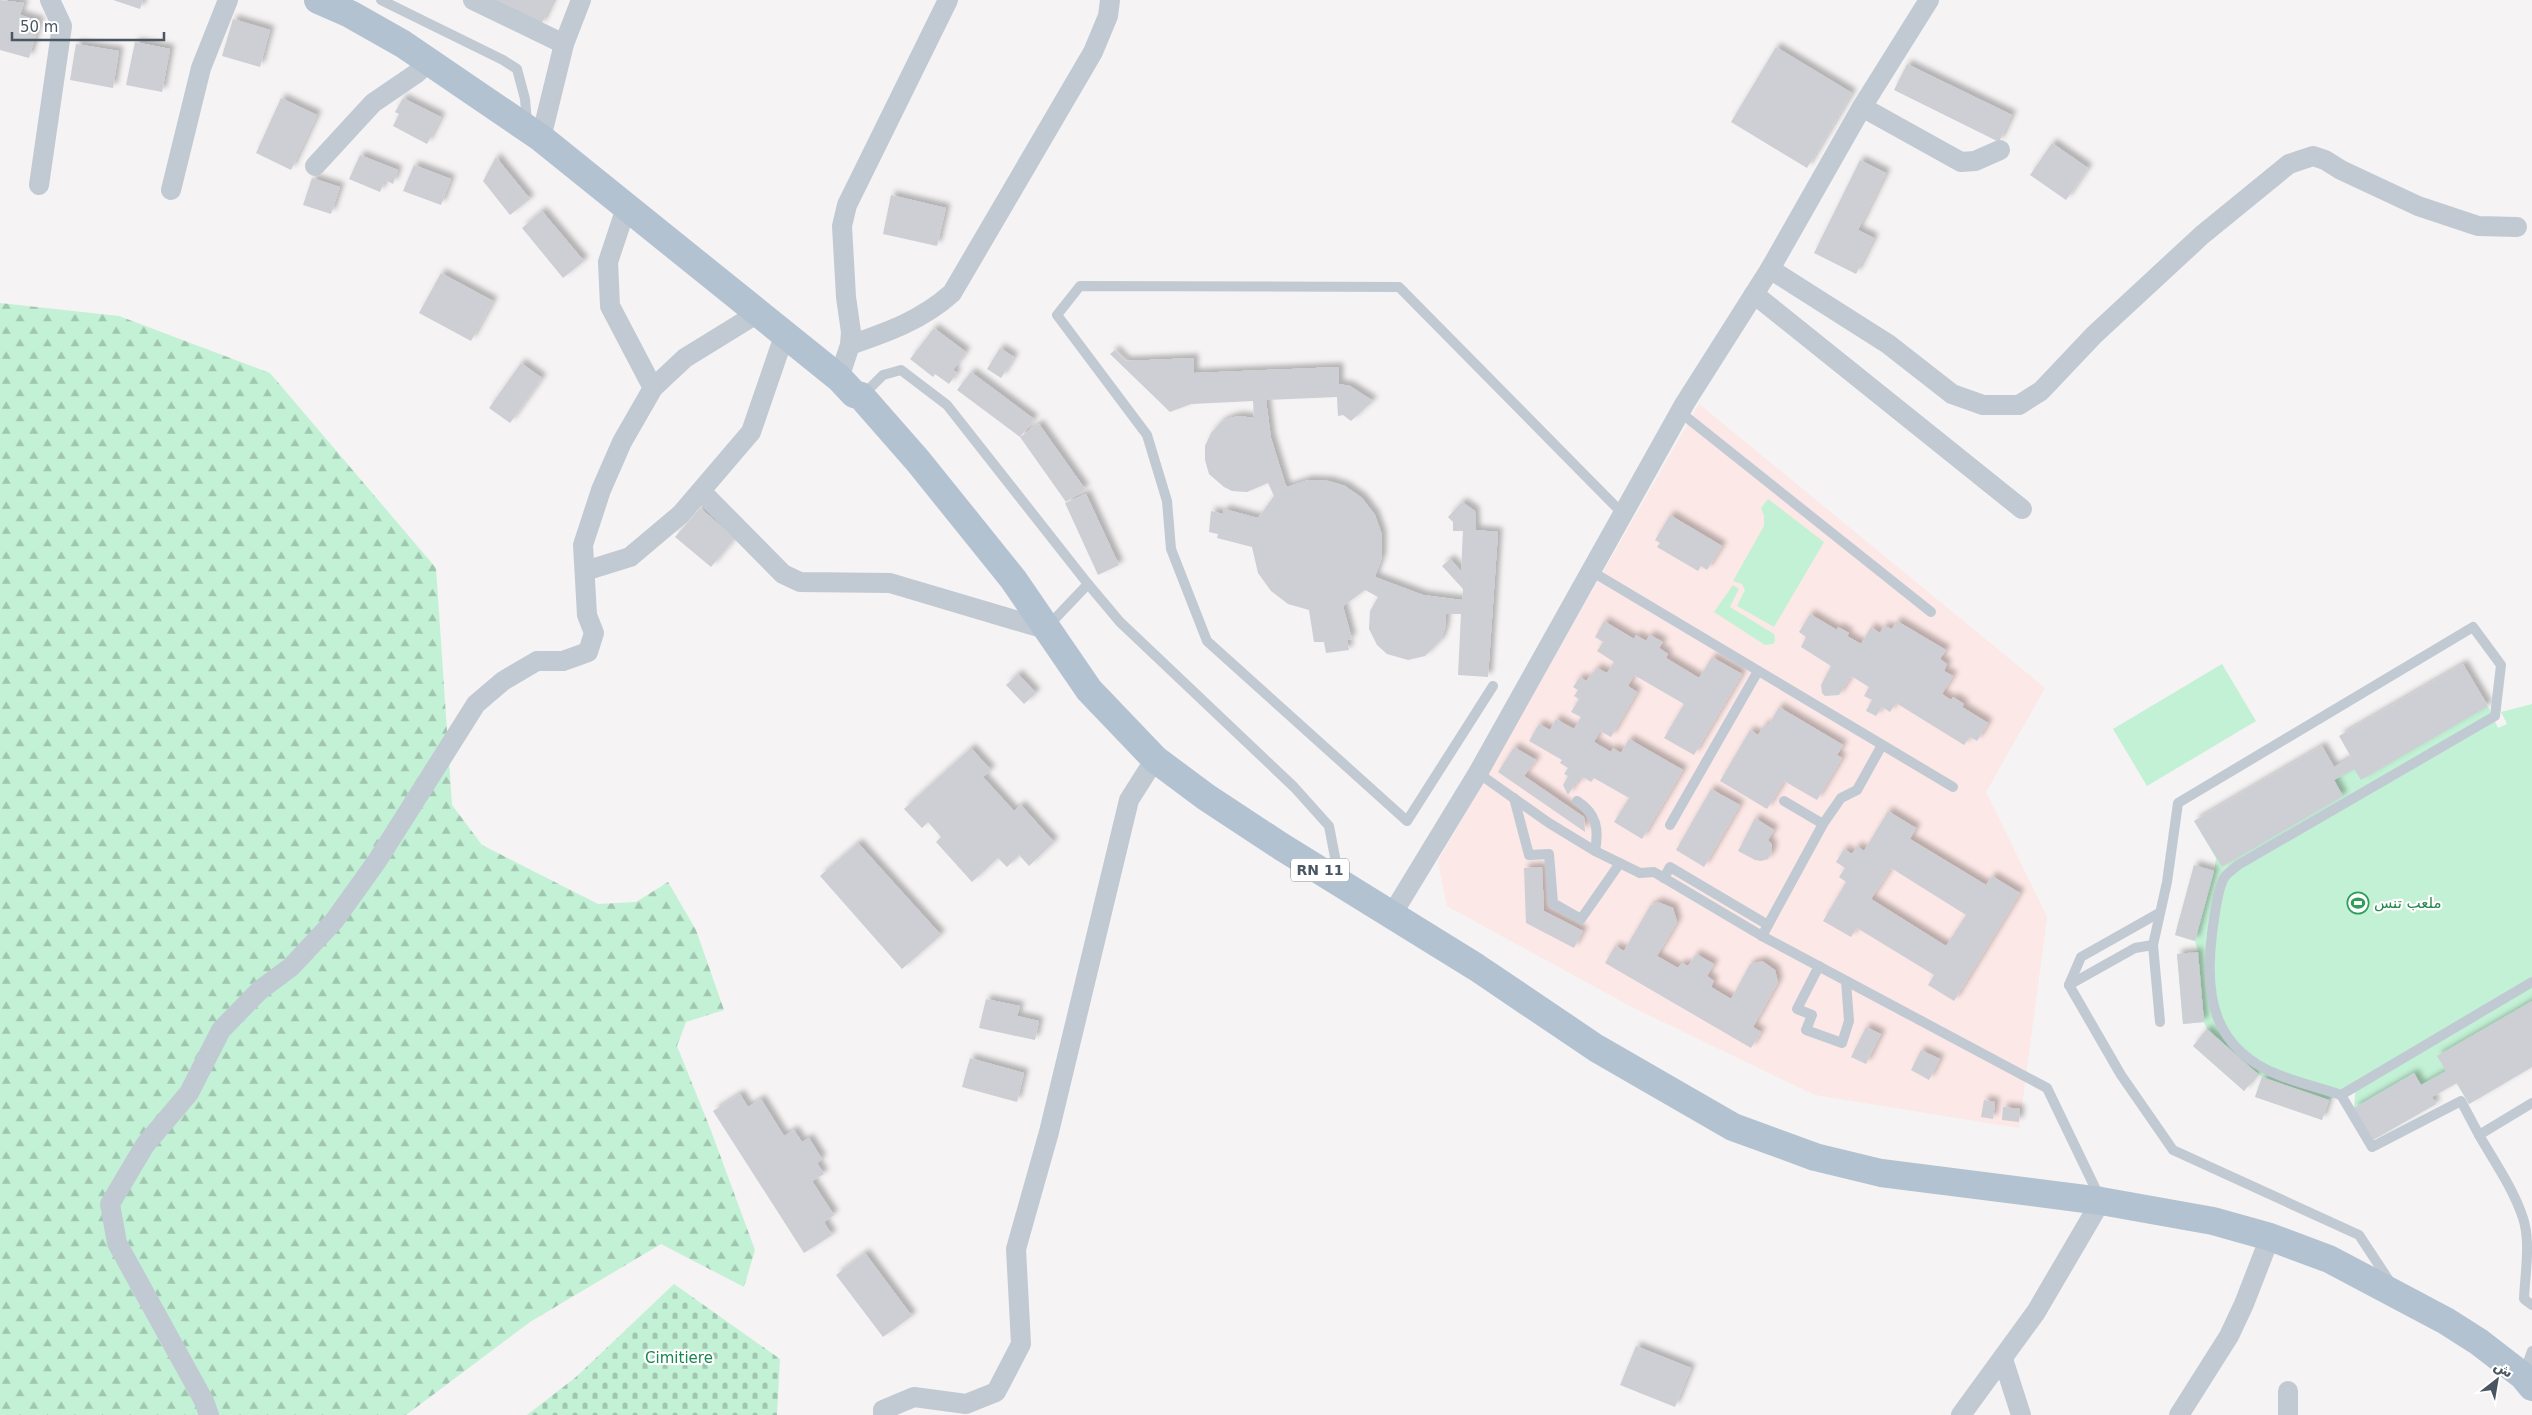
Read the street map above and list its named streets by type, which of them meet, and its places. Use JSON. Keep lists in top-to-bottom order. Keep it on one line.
{"streets":{"main road":["RN 11"]},"parks":["Cimitiere"],"places":{"sports":["ملعب تنس"]},"scale_bar":"50 m","north":"top right"}
